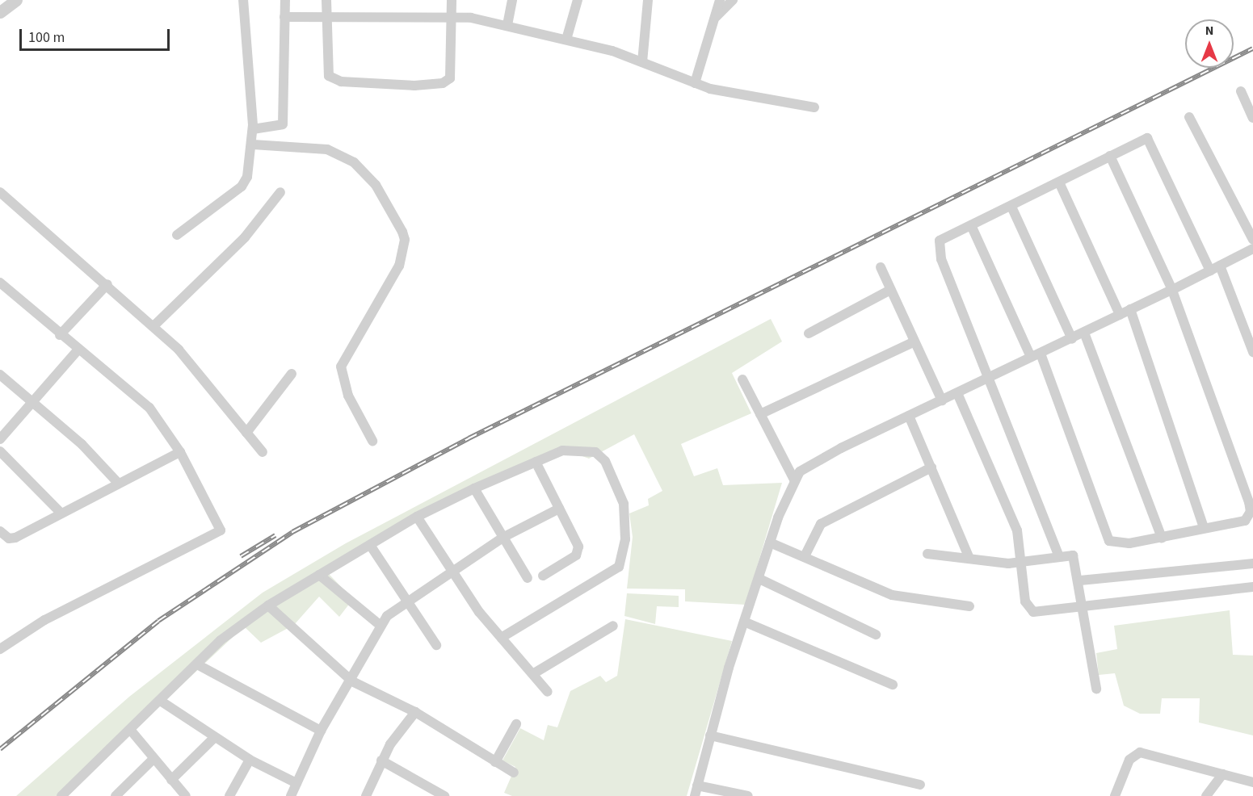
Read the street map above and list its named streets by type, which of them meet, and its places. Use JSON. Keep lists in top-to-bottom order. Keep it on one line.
{"scale_bar":"100 m","north":"top"}
